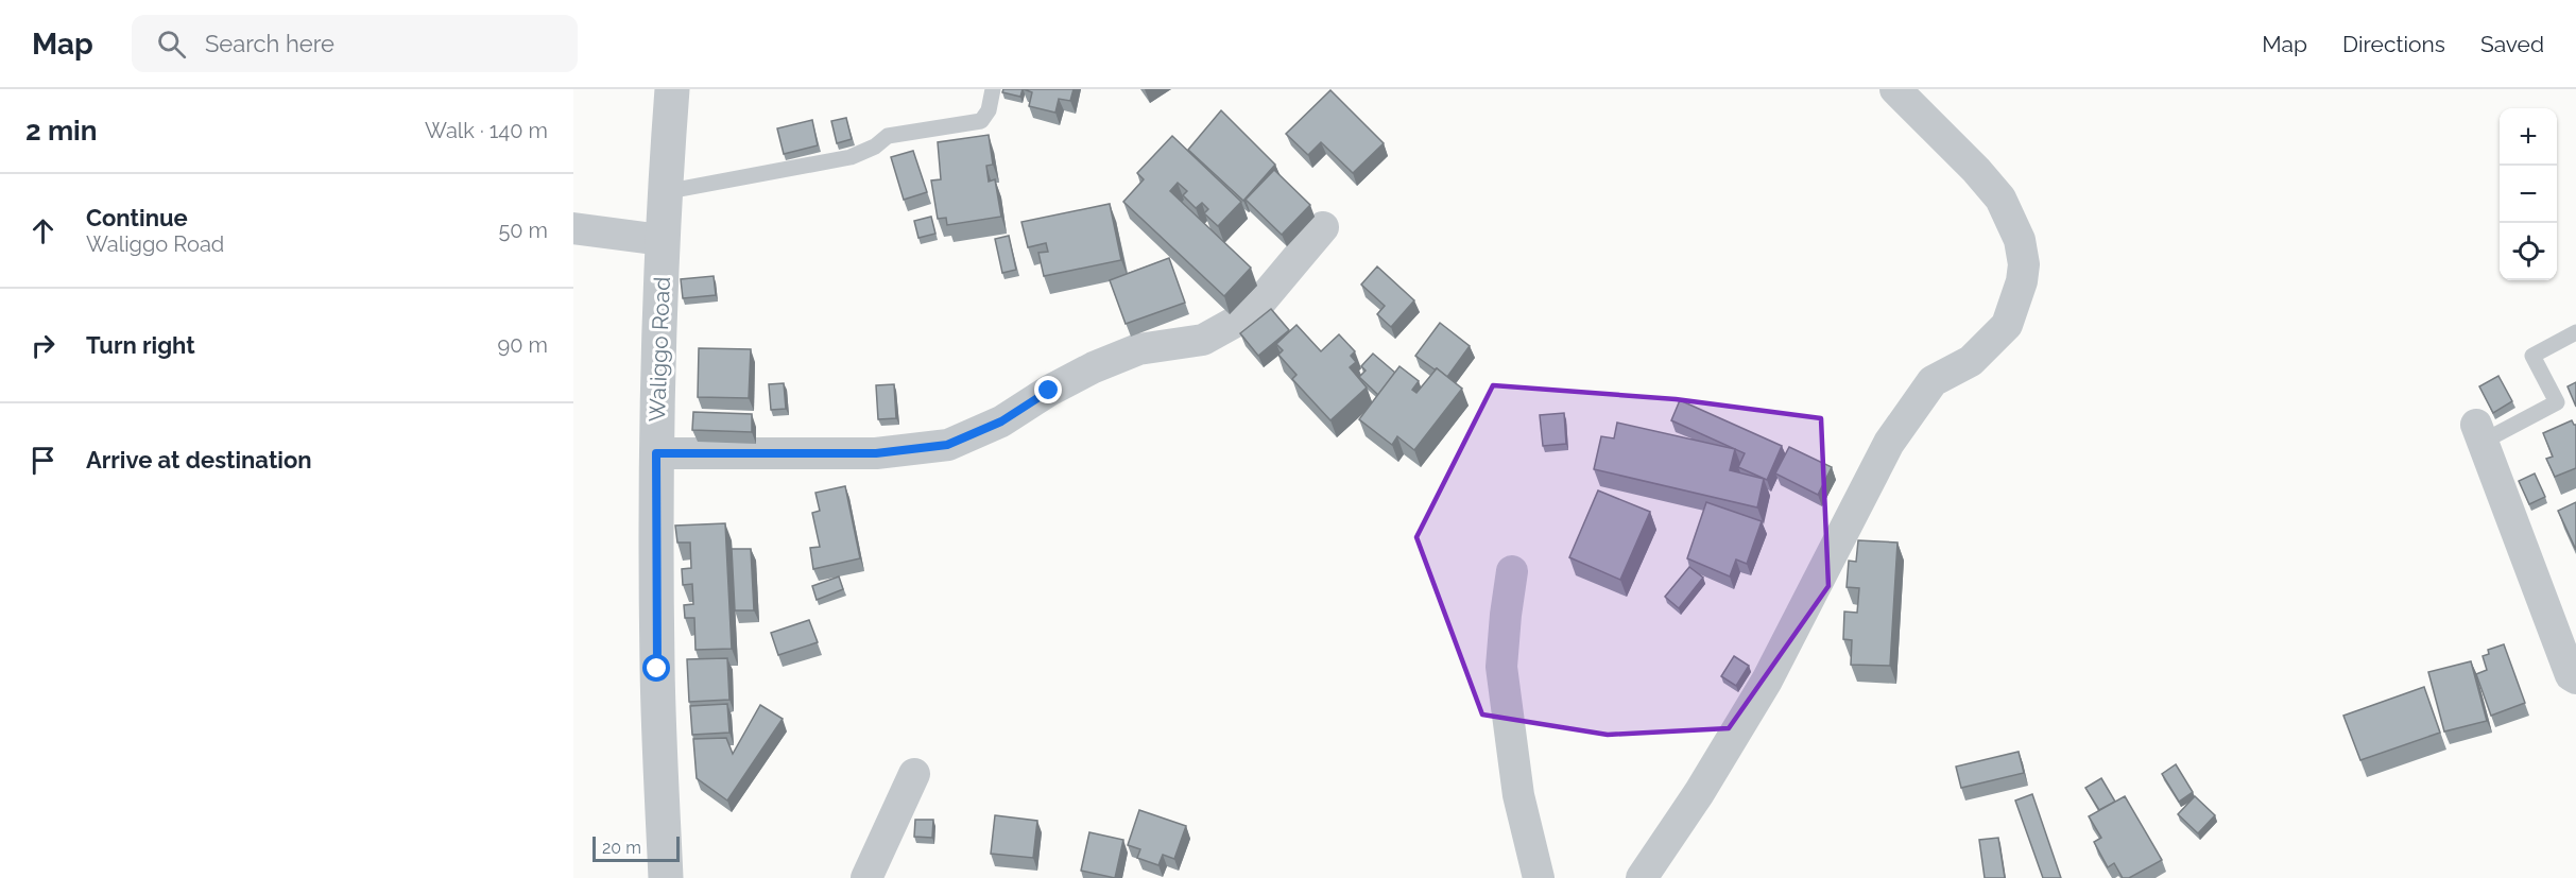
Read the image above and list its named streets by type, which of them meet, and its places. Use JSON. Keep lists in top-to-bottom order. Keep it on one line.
{"streets":{"street":["Waliggo Road"]},"scale_bar":"20 m","page":{"header":"Map","search":"Search here","nav":["Map","Directions","Saved"],"heading":["2 min","Walk · 140 m"],"map_buttons":["+","−"],"list":[["Continue","Waliggo Road","50 m"],["Turn right","90 m"],"Arrive at destination"],"scale":"20 m"}}
